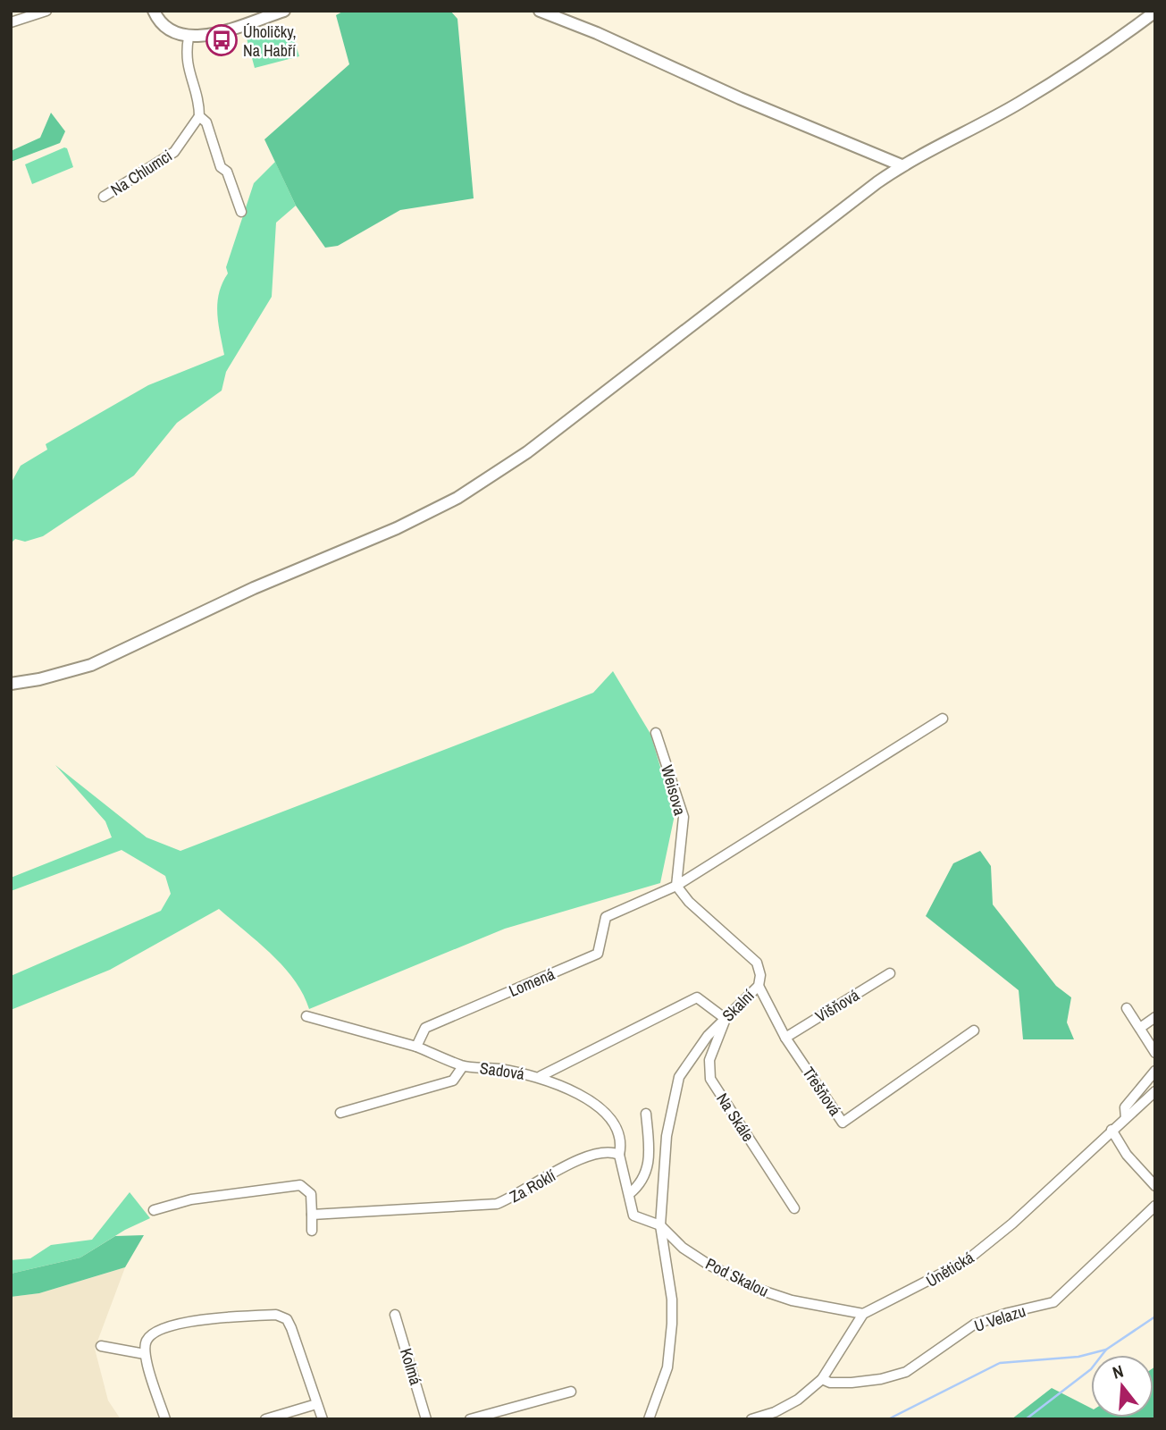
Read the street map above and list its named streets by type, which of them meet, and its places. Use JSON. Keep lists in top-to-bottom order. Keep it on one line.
{"streets":{"street":["Na Chlumci","Weisova","Lomená","Skalní","Višňová","Sadová","Třešňová","Na Skále","Za Roklí","Únětická","Pod Skalou","U Velazu","Kolmá"]},"crossings":[["Weisova","Lomená"],["Weisova","Skalní"],["Lomená","Skalní"],["Skalní","Sadová"],["Skalní","Třešňová"],["Skalní","Na Skále"],["Skalní","Pod Skalou"],["Višňová","Třešňová"],["Sadová","Na Skále"],["Únětická","Pod Skalou"]],"places":{"bus stop":["Úholičky, Na Habří"]},"north":"top"}
